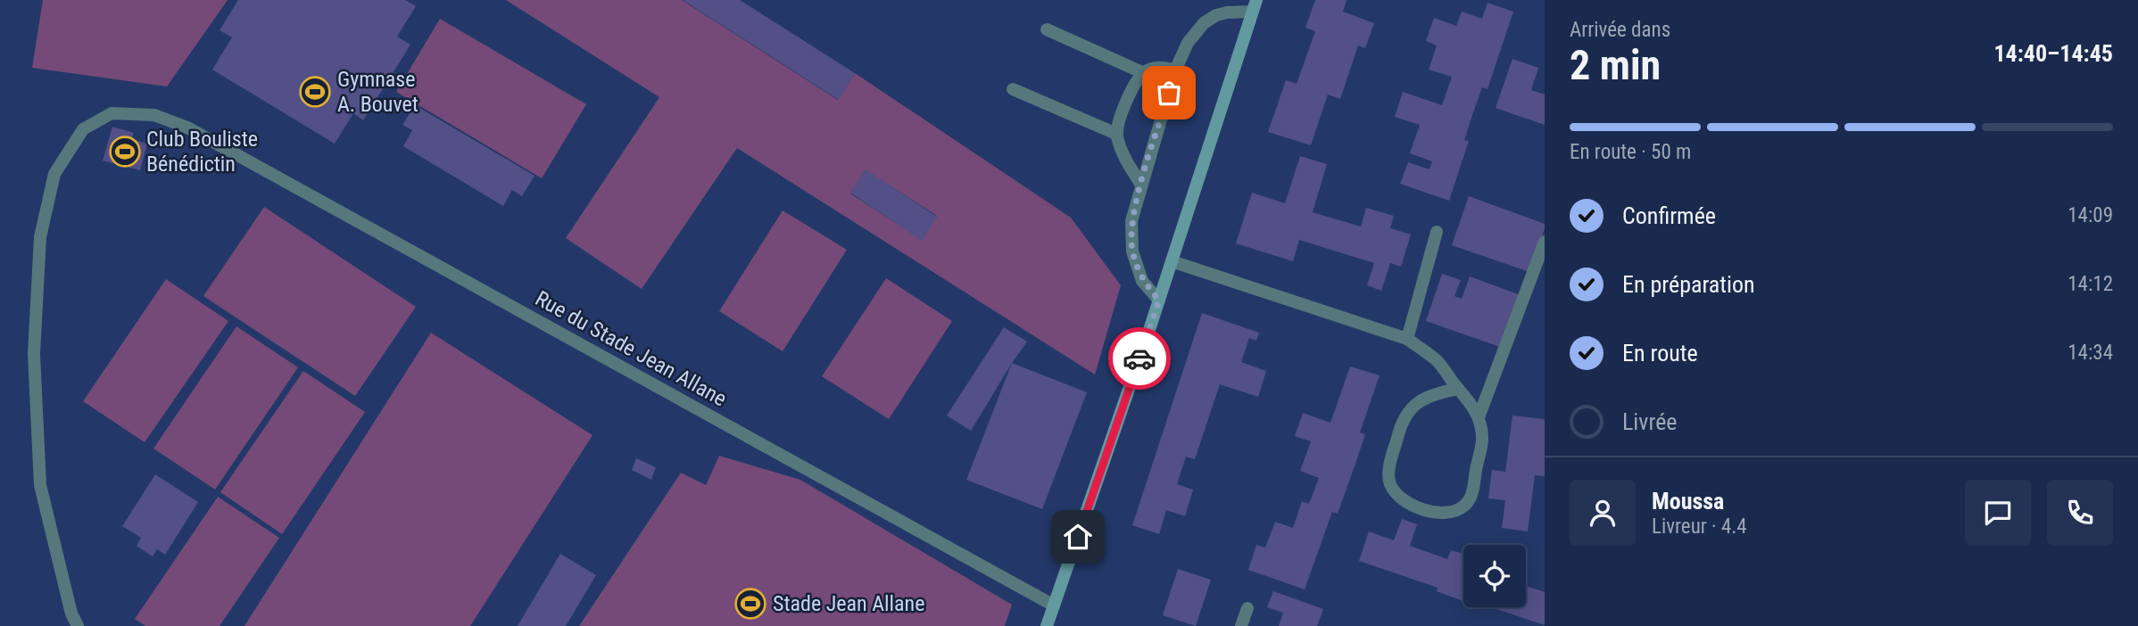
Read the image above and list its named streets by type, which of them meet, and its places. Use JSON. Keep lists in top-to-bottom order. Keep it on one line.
{"streets":{"street":["Rue du Stade Jean Allane"]},"places":{"sports":["Gymnase A. Bouvet","Club Bouliste Bénédictin","Stade Jean Allane"]},"page":{"heading":["2 min","Arrivée dans","14:40–14:45"],"panel":["Moussa","Livreur · 4.4"],"bar":"En route · 50 m","list":[["Confirmée","14:09"],["En préparation","14:12"],["En route","14:34"],"Livrée"]}}
